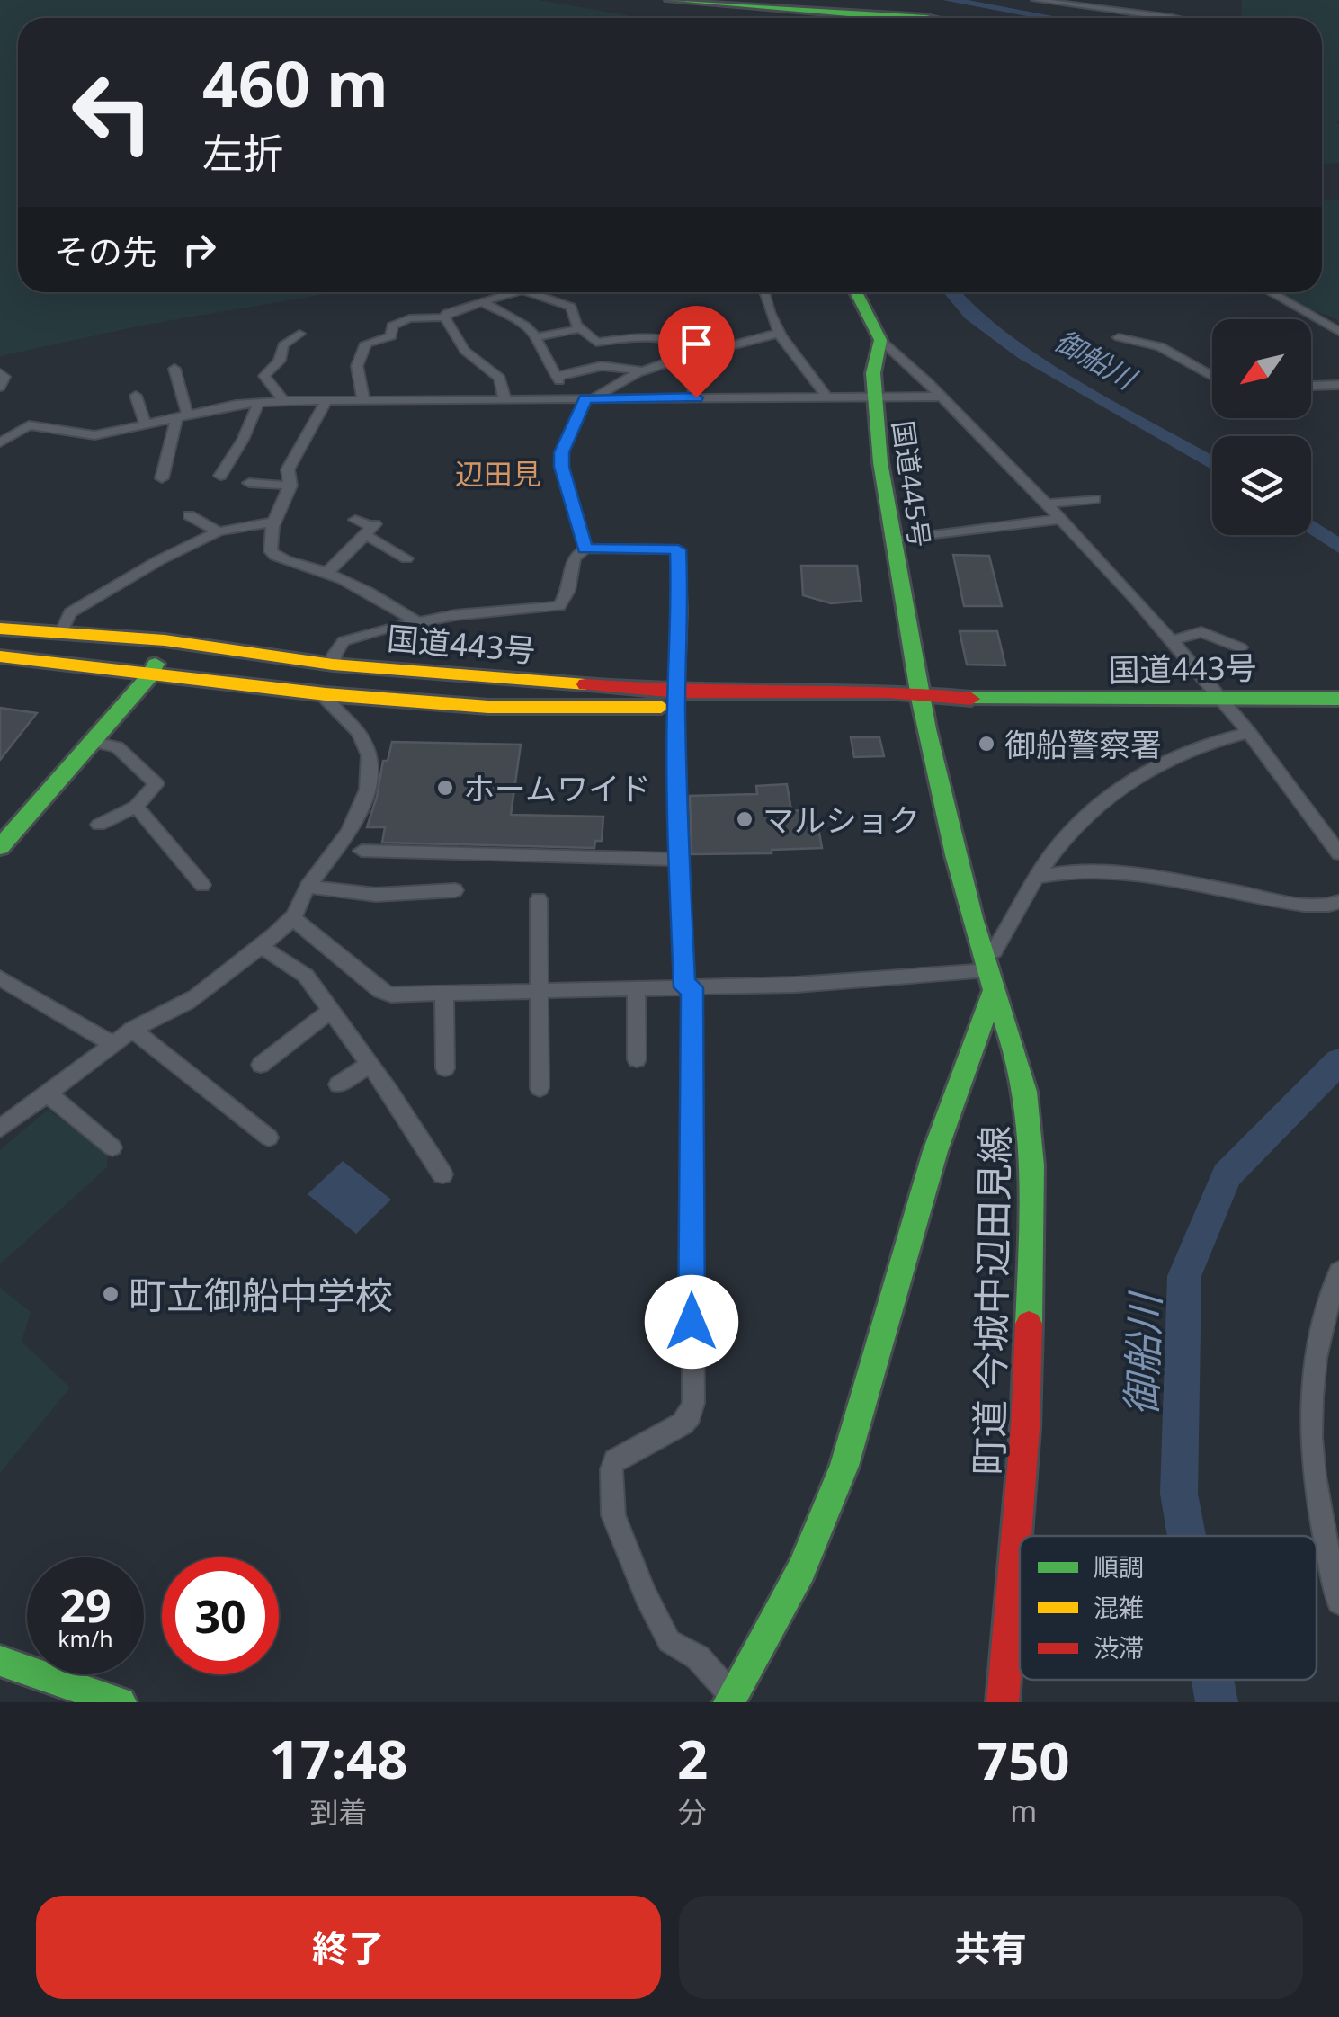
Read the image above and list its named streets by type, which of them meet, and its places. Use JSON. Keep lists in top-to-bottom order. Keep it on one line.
{"streets":{"main road":["国道445号","国道443号","町道 今城中辺田見線"]},"crossings":[["国道445号","国道443号"],["国道445号","町道 今城中辺田見線"],["国道443号","町道 今城中辺田見線"]],"districts":["辺田見"],"water":["御船川"],"places":["御船警察署","ホームワイド","マルショク","町立御船中学校"],"legend":["順調","混雑","渋滞"],"north":"bottom left","page":{"turn":["460 m","左折"],"then":"その先","speed":"29 km/h","limit":"30","eta":["17:48","到着","2","分","750","m"],"buttons":["終了","共有"]}}
